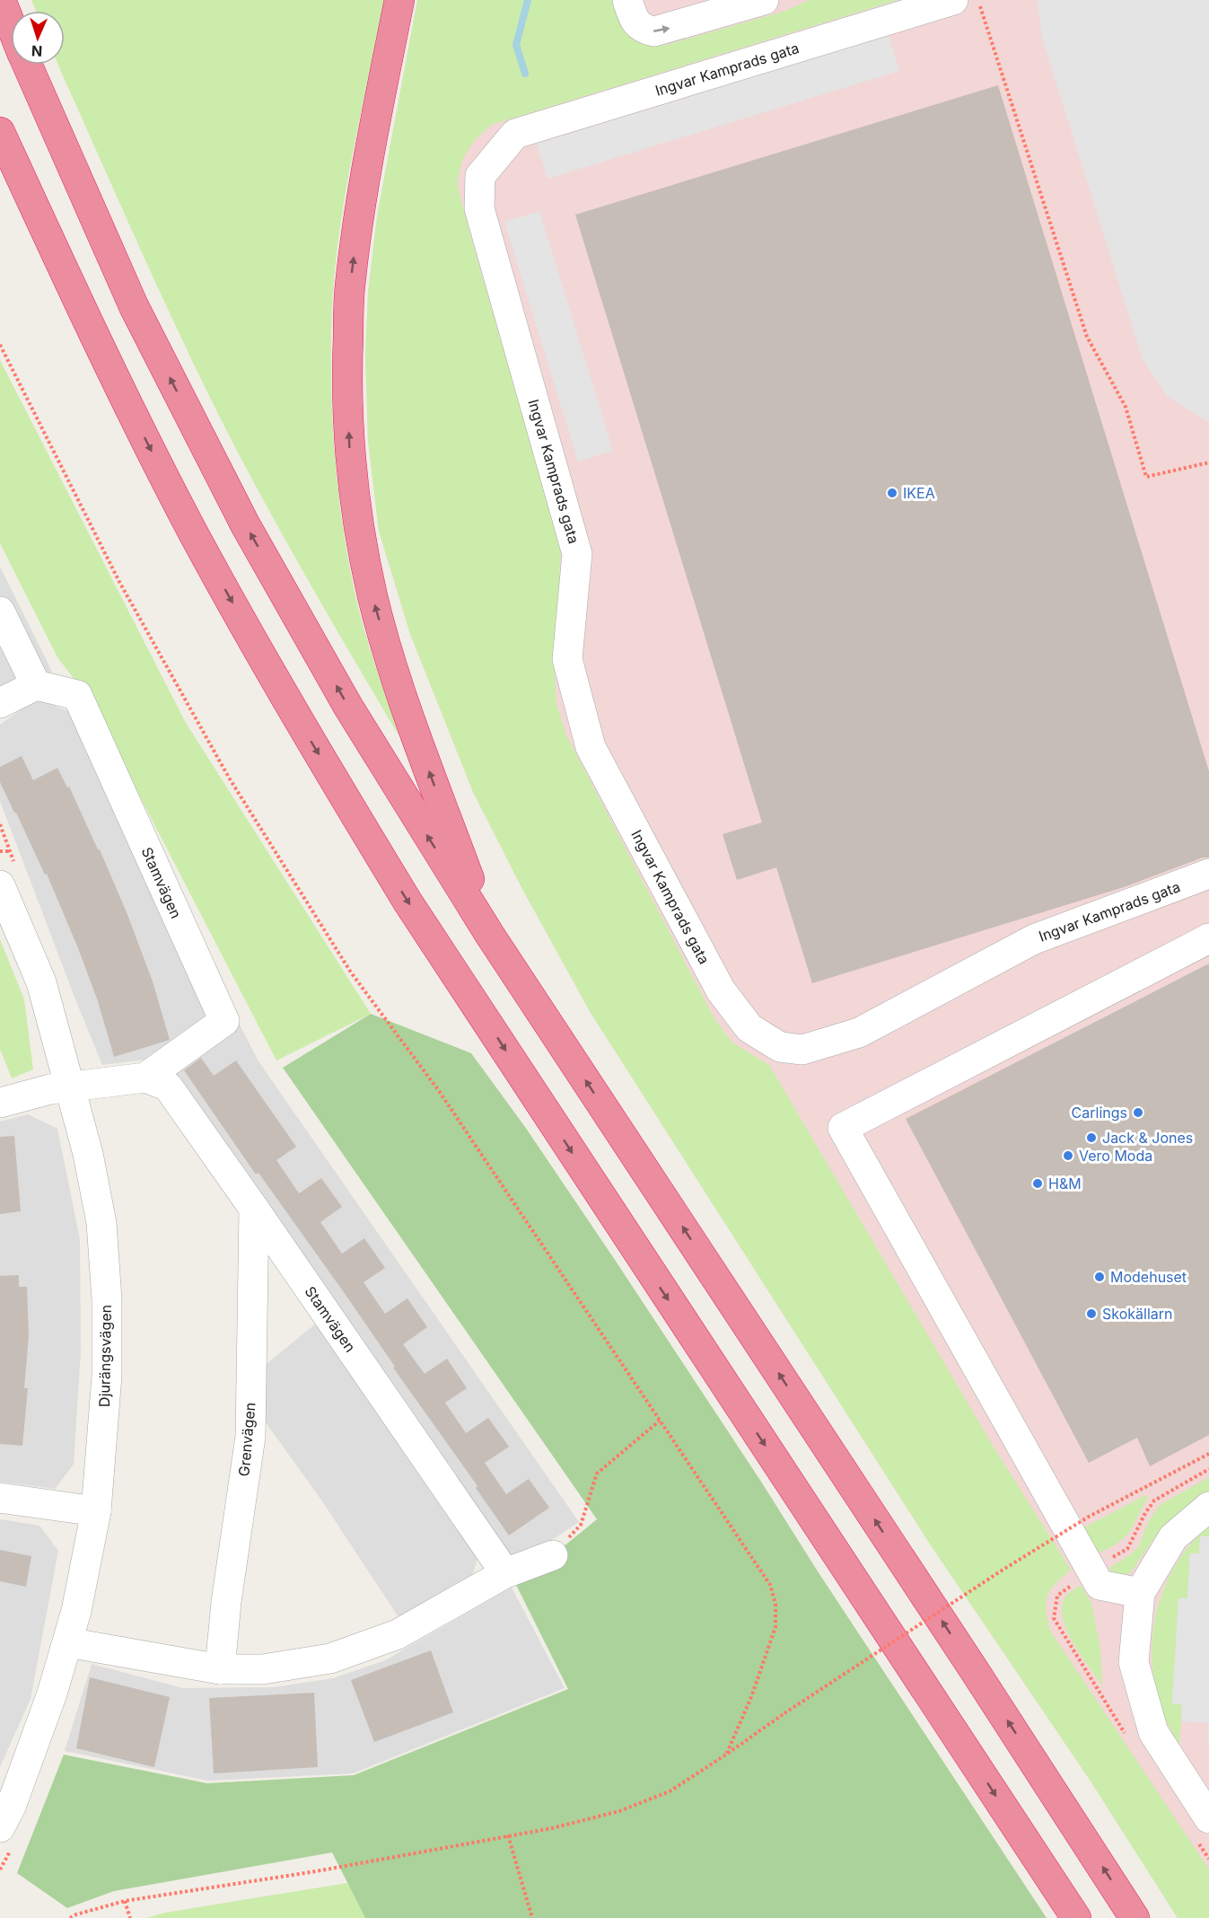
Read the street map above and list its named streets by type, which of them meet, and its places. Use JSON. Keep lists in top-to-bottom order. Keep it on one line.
{"streets":{"street":["Ingvar Kamprads gata","Stamvägen","Djurängsvägen","Grenvägen"]},"crossings":[["Stamvägen","Djurängsvägen"],["Stamvägen","Grenvägen"]],"places":["IKEA","Carlings","Jack & Jones","Vero Moda","H&M","Modehuset","Skokällarn"],"north":"bottom"}
